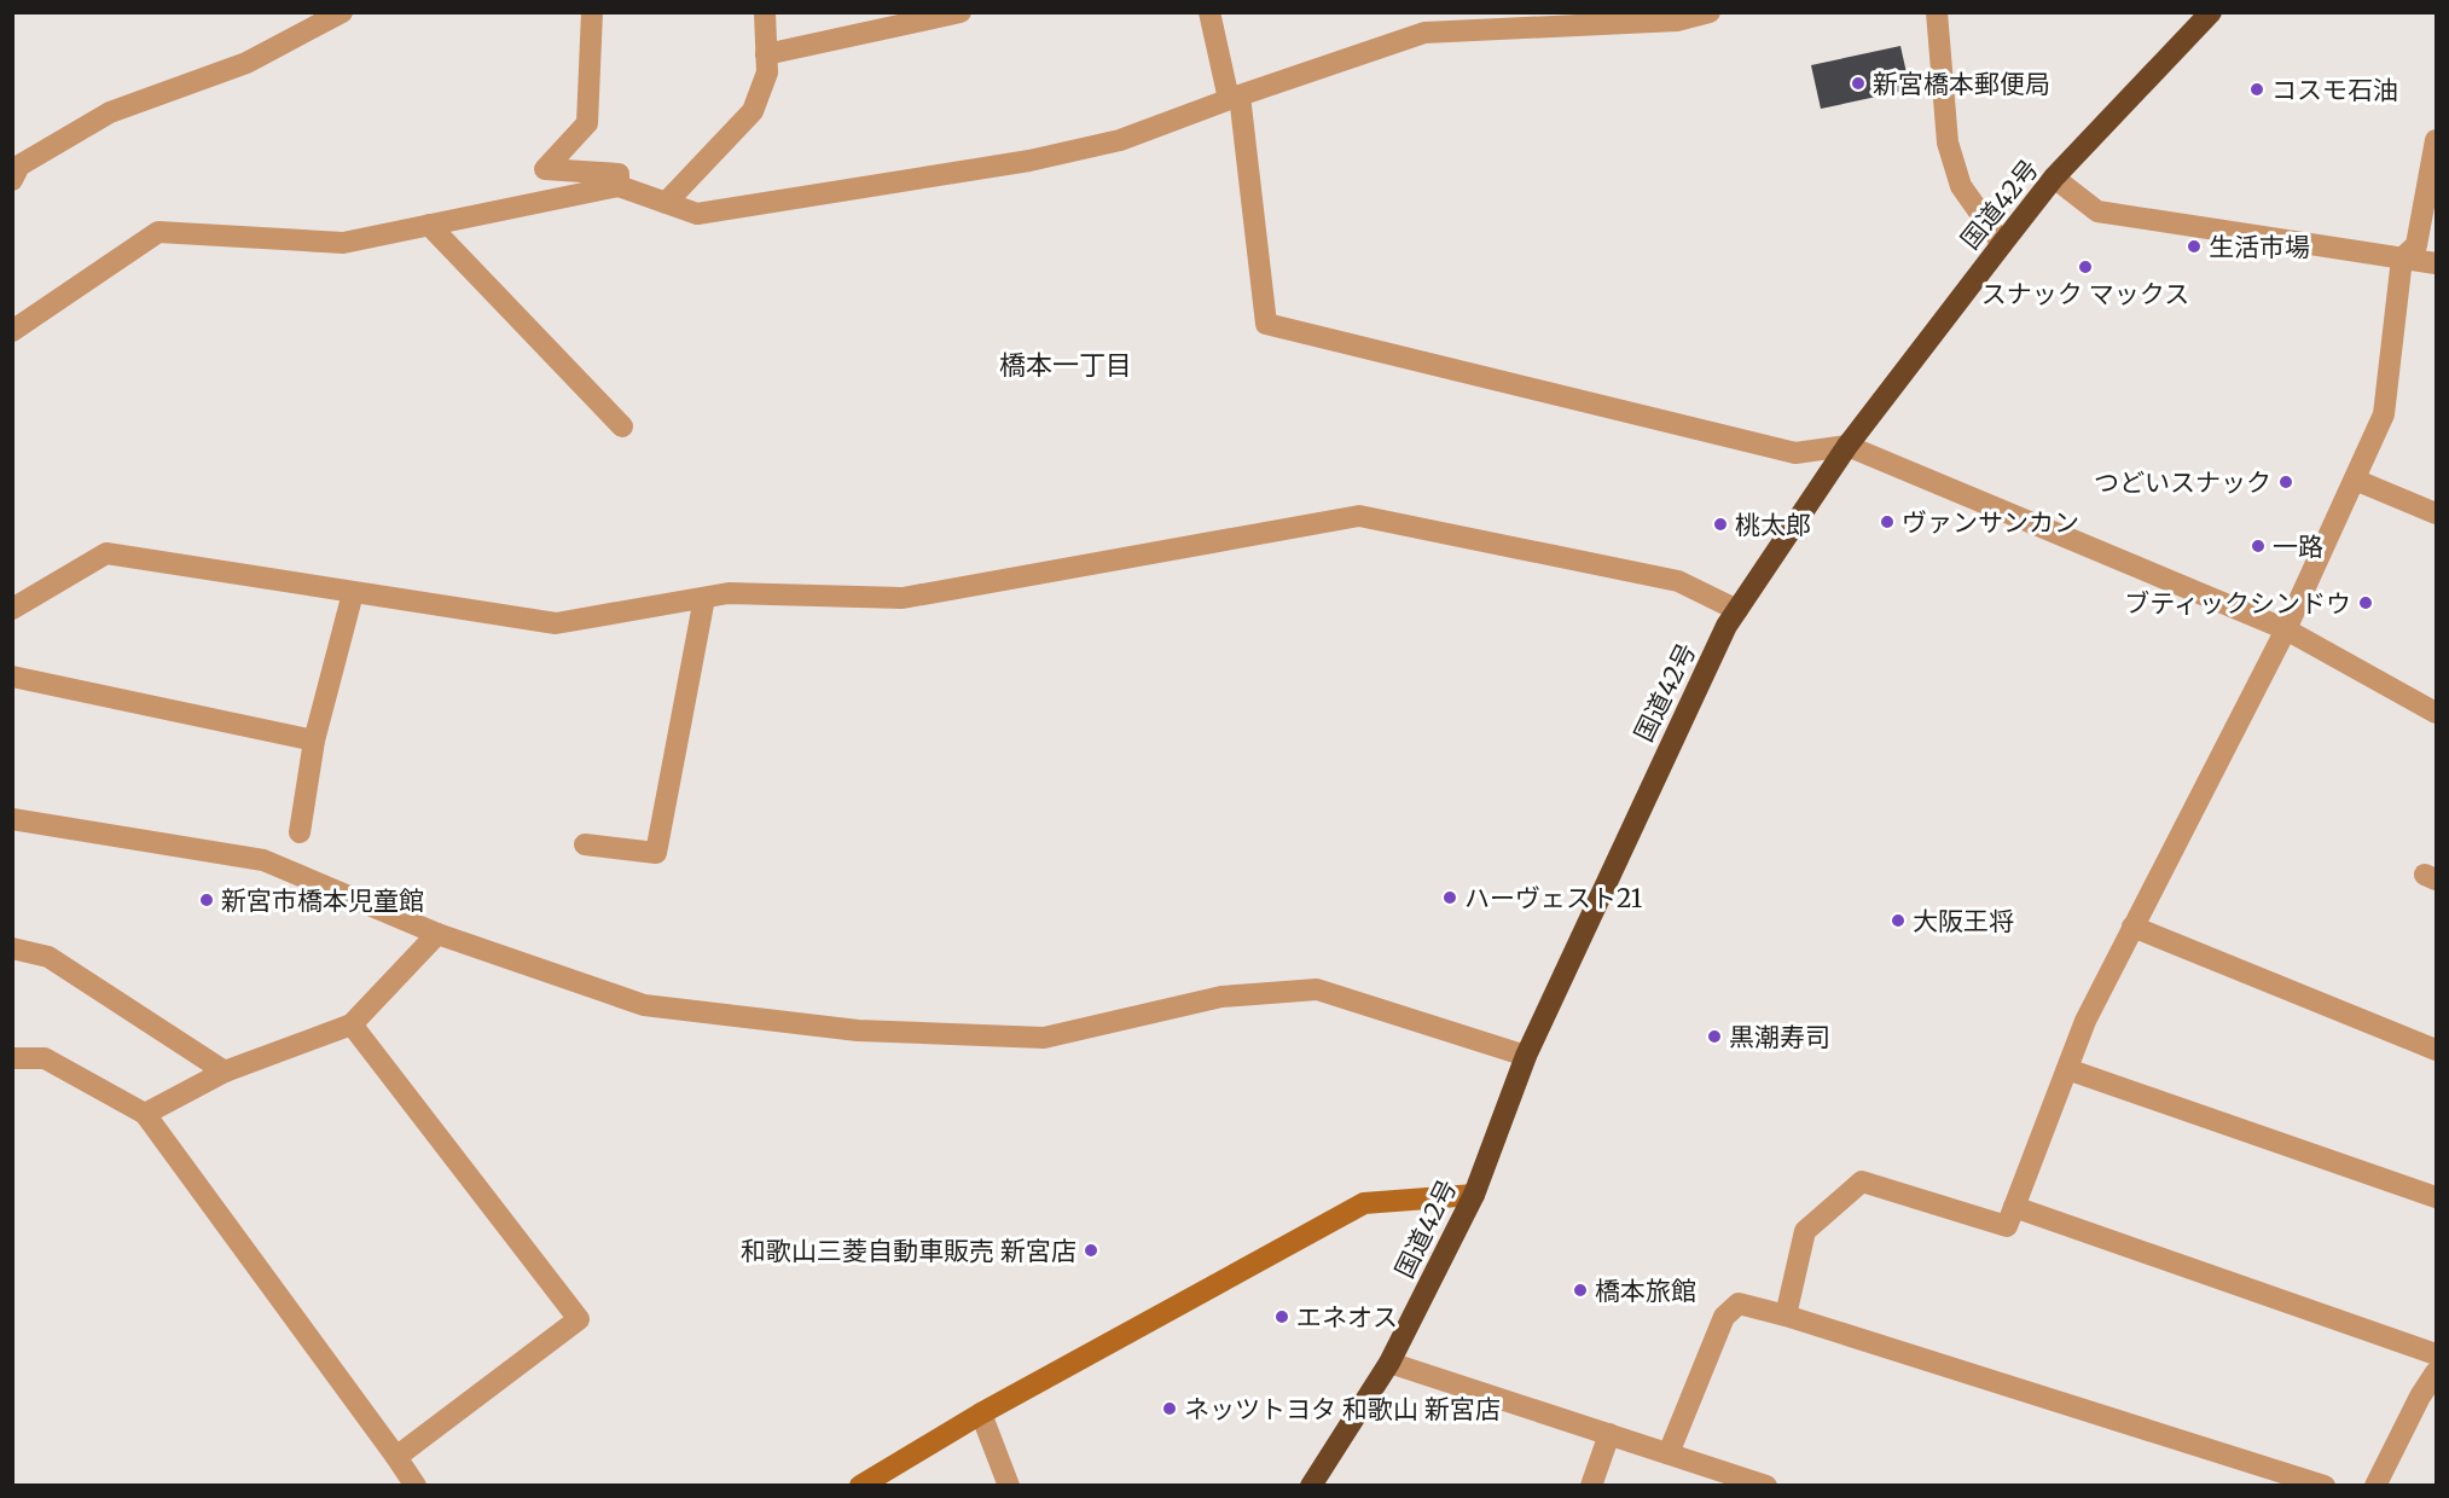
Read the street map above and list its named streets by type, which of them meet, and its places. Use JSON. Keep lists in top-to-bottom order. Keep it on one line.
{"streets":{"highway":["国道42号"]},"districts":["橋本一丁目"],"places":["新宮橋本郵便局","コスモ石油","生活市場","スナック マックス","つどいスナック","ヴァンサンカン","桃太郎","一路","ブティックシンドウ","ハーヴェスト21","新宮市橋本児童館","大阪王将","黒潮寿司","和歌山三菱自動車販売 新宮店","橋本旅館","エネオス","ネッツトヨタ 和歌山 新宮店"]}
